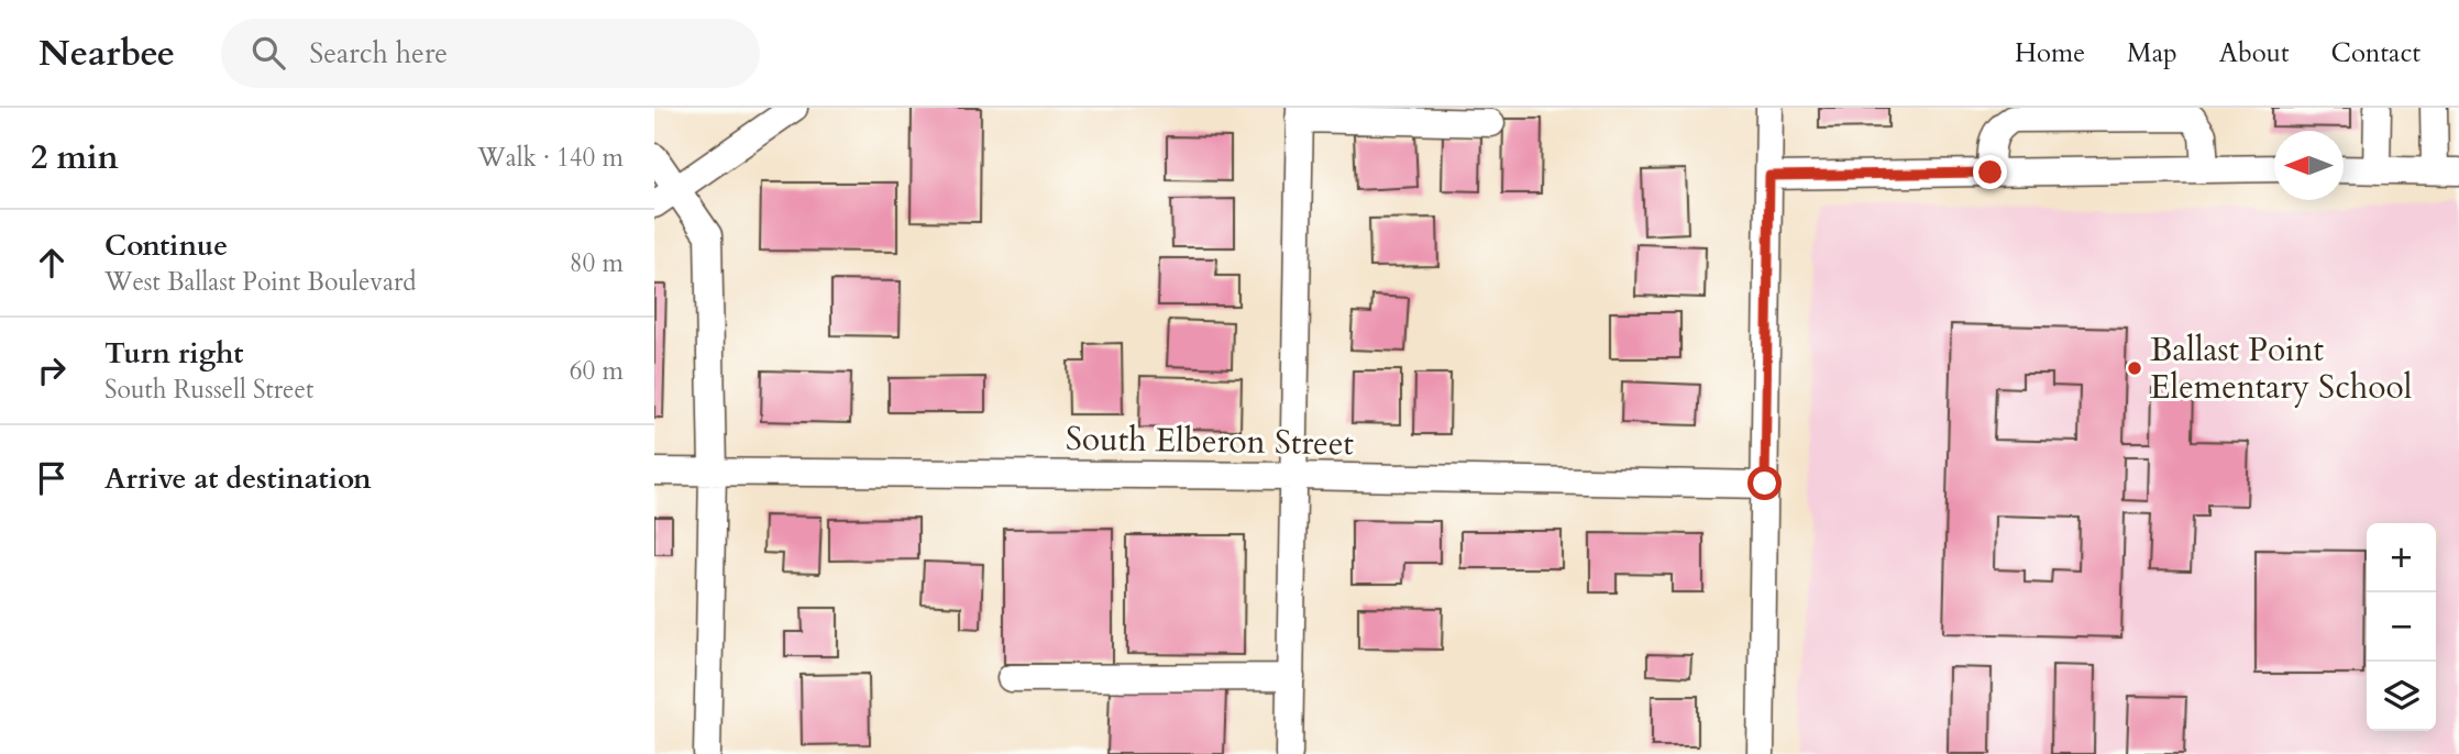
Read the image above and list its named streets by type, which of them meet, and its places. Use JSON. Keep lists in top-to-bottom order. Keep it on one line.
{"streets":{"street":["South Elberon Street"]},"places":["Ballast Point Elementary School"],"north":"left","page":{"header":"Nearbee","search":"Search here","nav":["Home","Map","About","Contact"],"heading":["2 min","Walk · 140 m"],"list":[["Continue","West Ballast Point Boulevard","80 m"],["Turn right","South Russell Street","60 m"],"Arrive at destination"],"map_buttons":["+","−"]}}
